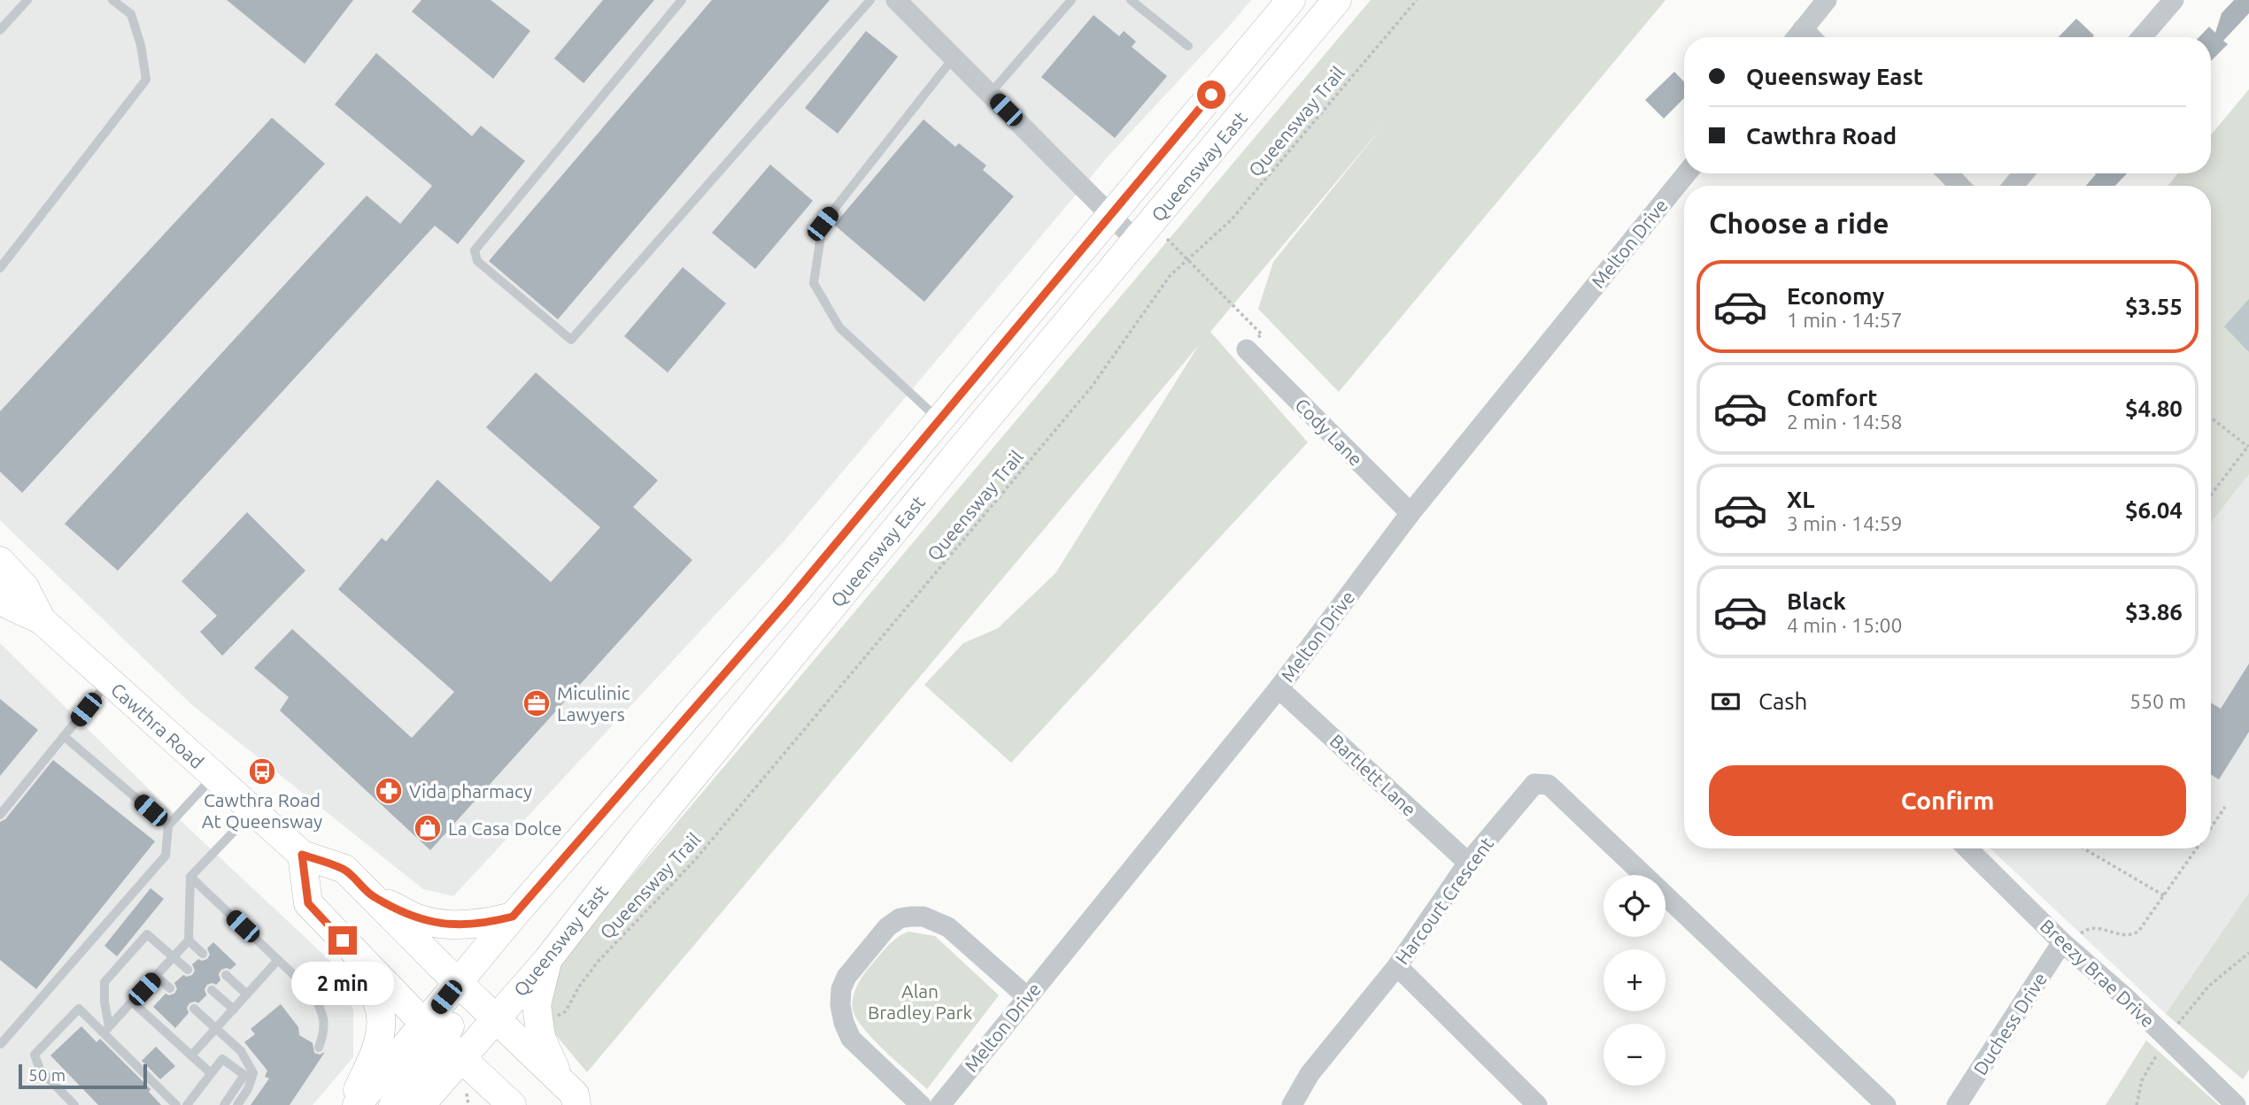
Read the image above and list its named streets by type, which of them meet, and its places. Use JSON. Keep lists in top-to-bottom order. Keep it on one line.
{"streets":{"main road":["Queensway East","Cawthra Road"],"street":["Melton Drive","Cody Lane","Bartlett Lane","Harcourt Crescent","Breezy Brae Drive","Duchess Drive"],"path":["Queensway Trail"]},"crossings":[["Queensway East","Cawthra Road"],["Melton Drive","Cody Lane"],["Melton Drive","Bartlett Lane"],["Bartlett Lane","Harcourt Crescent"],["Breezy Brae Drive","Duchess Drive"]],"parks":["Alan Bradley Park"],"places":{"office":["Miculinic Lawyers"],"bus stop":["Cawthra Road At Queensway"],"pharmacy":["Vida pharmacy"],"shop":["La Casa Dolce"]},"scale_bar":"50 m","page":{"banner":["Queensway East","Cawthra Road"],"heading":"Choose a ride","list":[{"name":"Economy","note":"1 min · 14:57","value":"$3.55"},{"name":"Comfort","note":"2 min · 14:58","value":"$4.80"},{"name":"XL","note":"3 min · 14:59","value":"$6.04"},{"name":"Black","note":"4 min · 15:00","value":"$3.86"}],"pay":["Cash","550 m"],"buttons":"Confirm","map_buttons":["+","−"],"bubble":"2 min","scale":"50 m"}}
